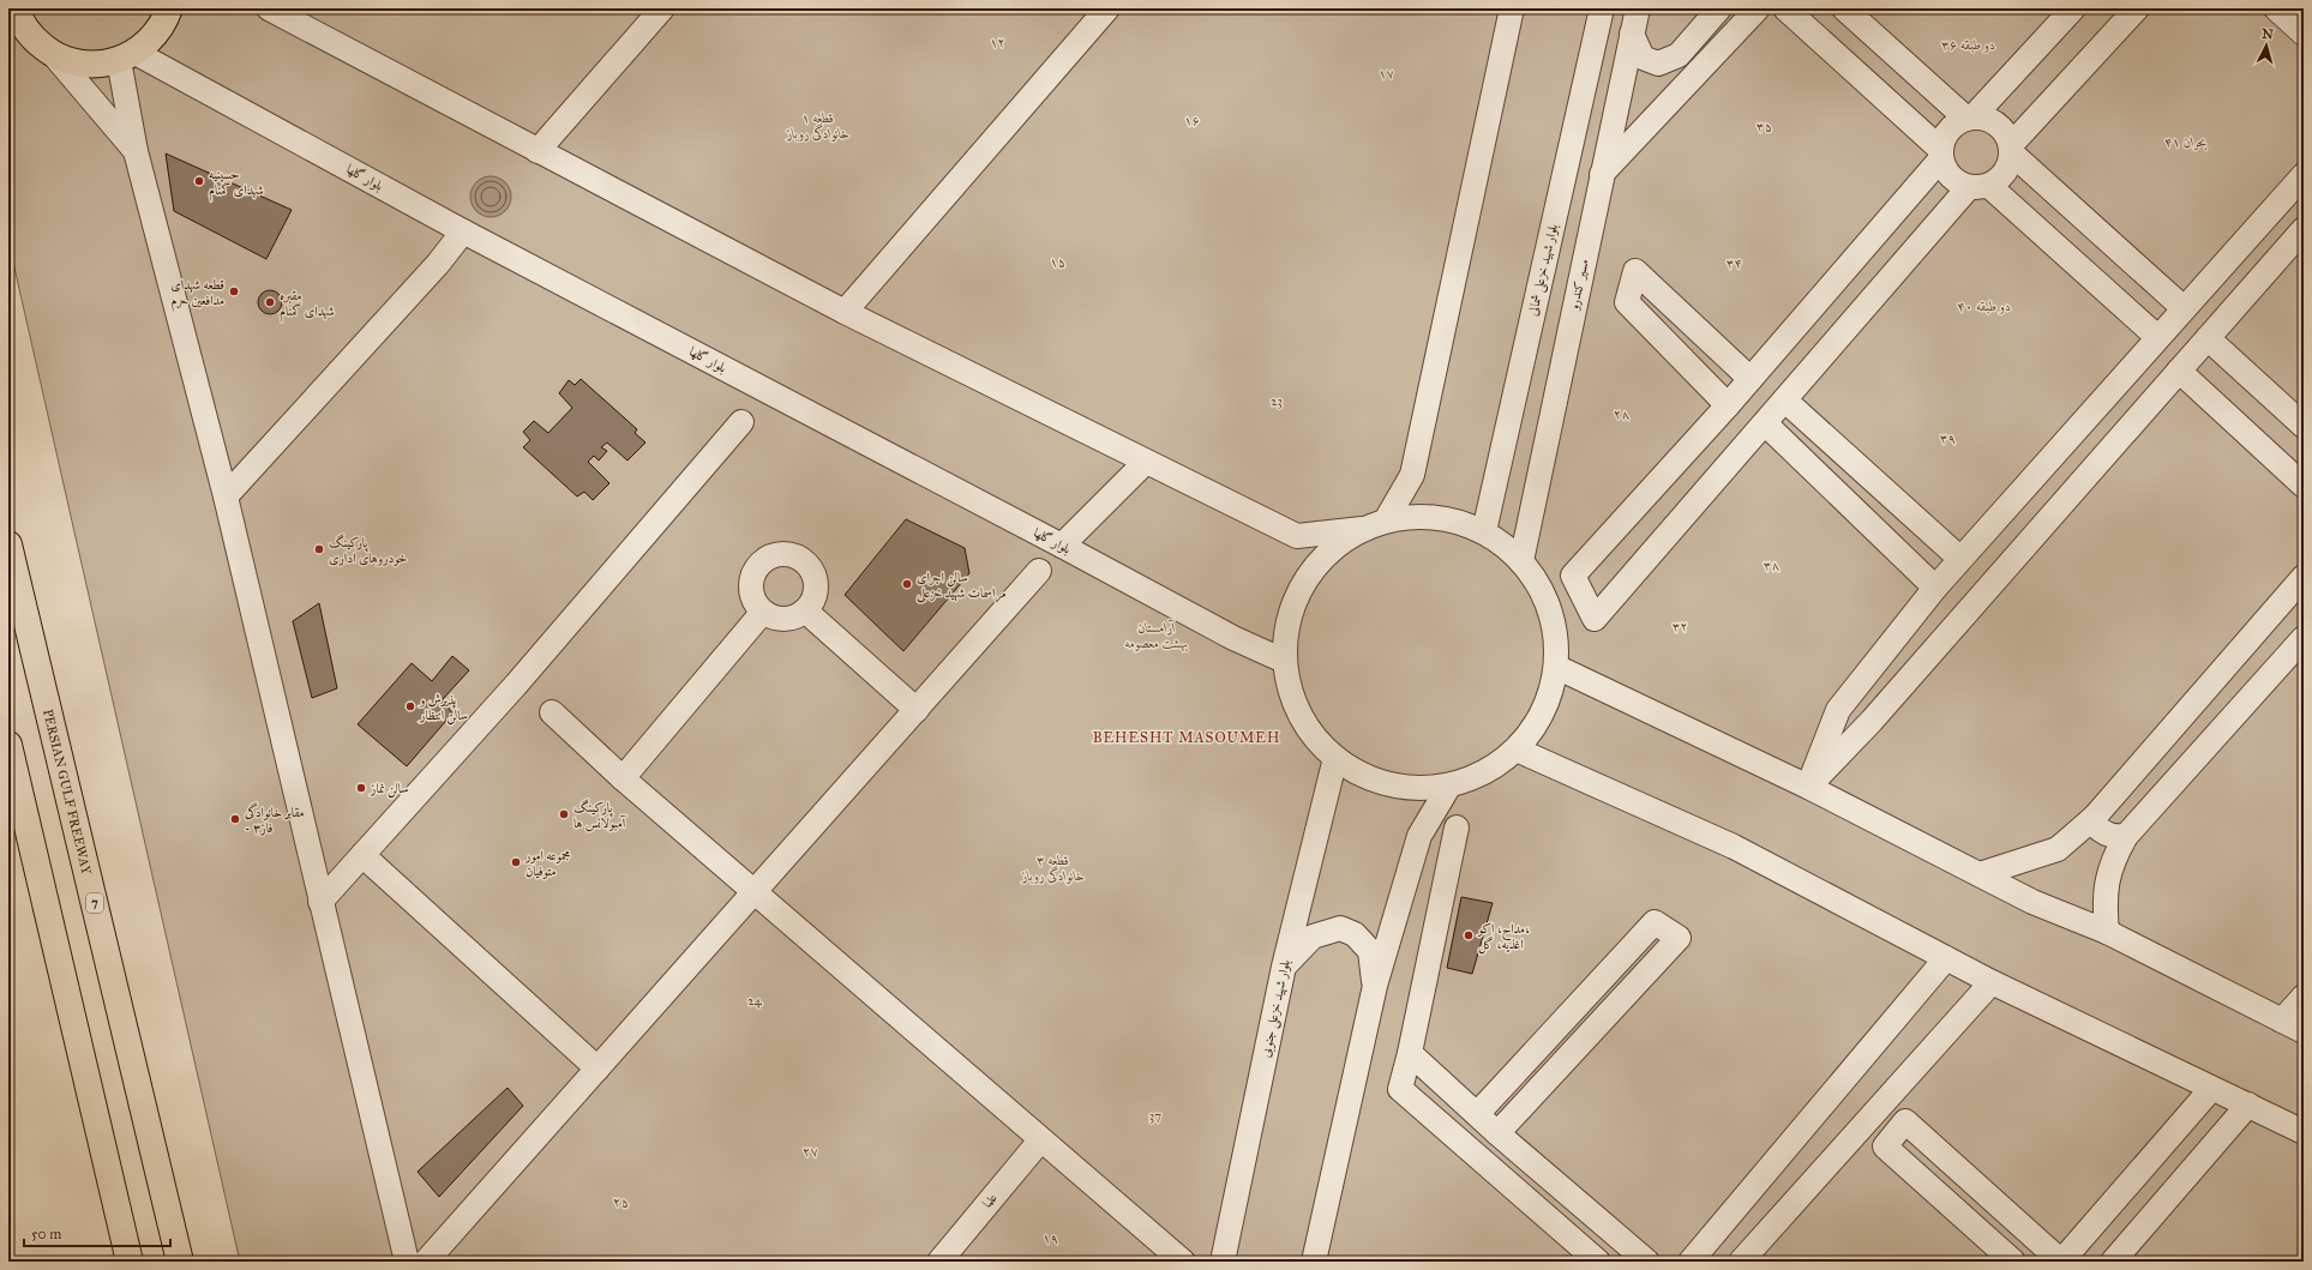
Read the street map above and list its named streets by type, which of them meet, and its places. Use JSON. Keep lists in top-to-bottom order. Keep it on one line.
{"streets":{"main road":["PERSIAN GULF FREEWAY","7"],"lane":["بلوار گلها","بلوار شهید خزعلی شمالی","مسیر کندرو","بلوار شهید خزعلی جنوبی","علما"]},"districts":["BEHESHT MASOUMEH"],"parks":["۱۲","۳۶ دو طبقه","۱۷","قطعه ۱ خانوادگی روباز","۱۶","۳۵","۴۱ بحران","۱۵","۳۴","۴۰ دو طبقه","23","۲۸","۳۹","۳۸","۳۲","آرامستان بهشت معصومه","قطعه ۳ خانوادگی روباز","24","37","۲۷","۲۵","۱۹"],"places":["حسینیه شهدای گمنام","قطعه شهدای مدافعین حرم","مقبره شهدای گمنام","پارکینگ خودروهای اداری","سالن اجرای مراسمات شهید خزعلی","پذیرش و سالن انتظار","سالن نماز","پارکینگ آمبولانس ها","مقابر خانوادگی - فاز۳","مجموعه امور متوفیان","مداح، اکو، اغذیه، گل"],"scale_bar":"50 m","north":"top"}
